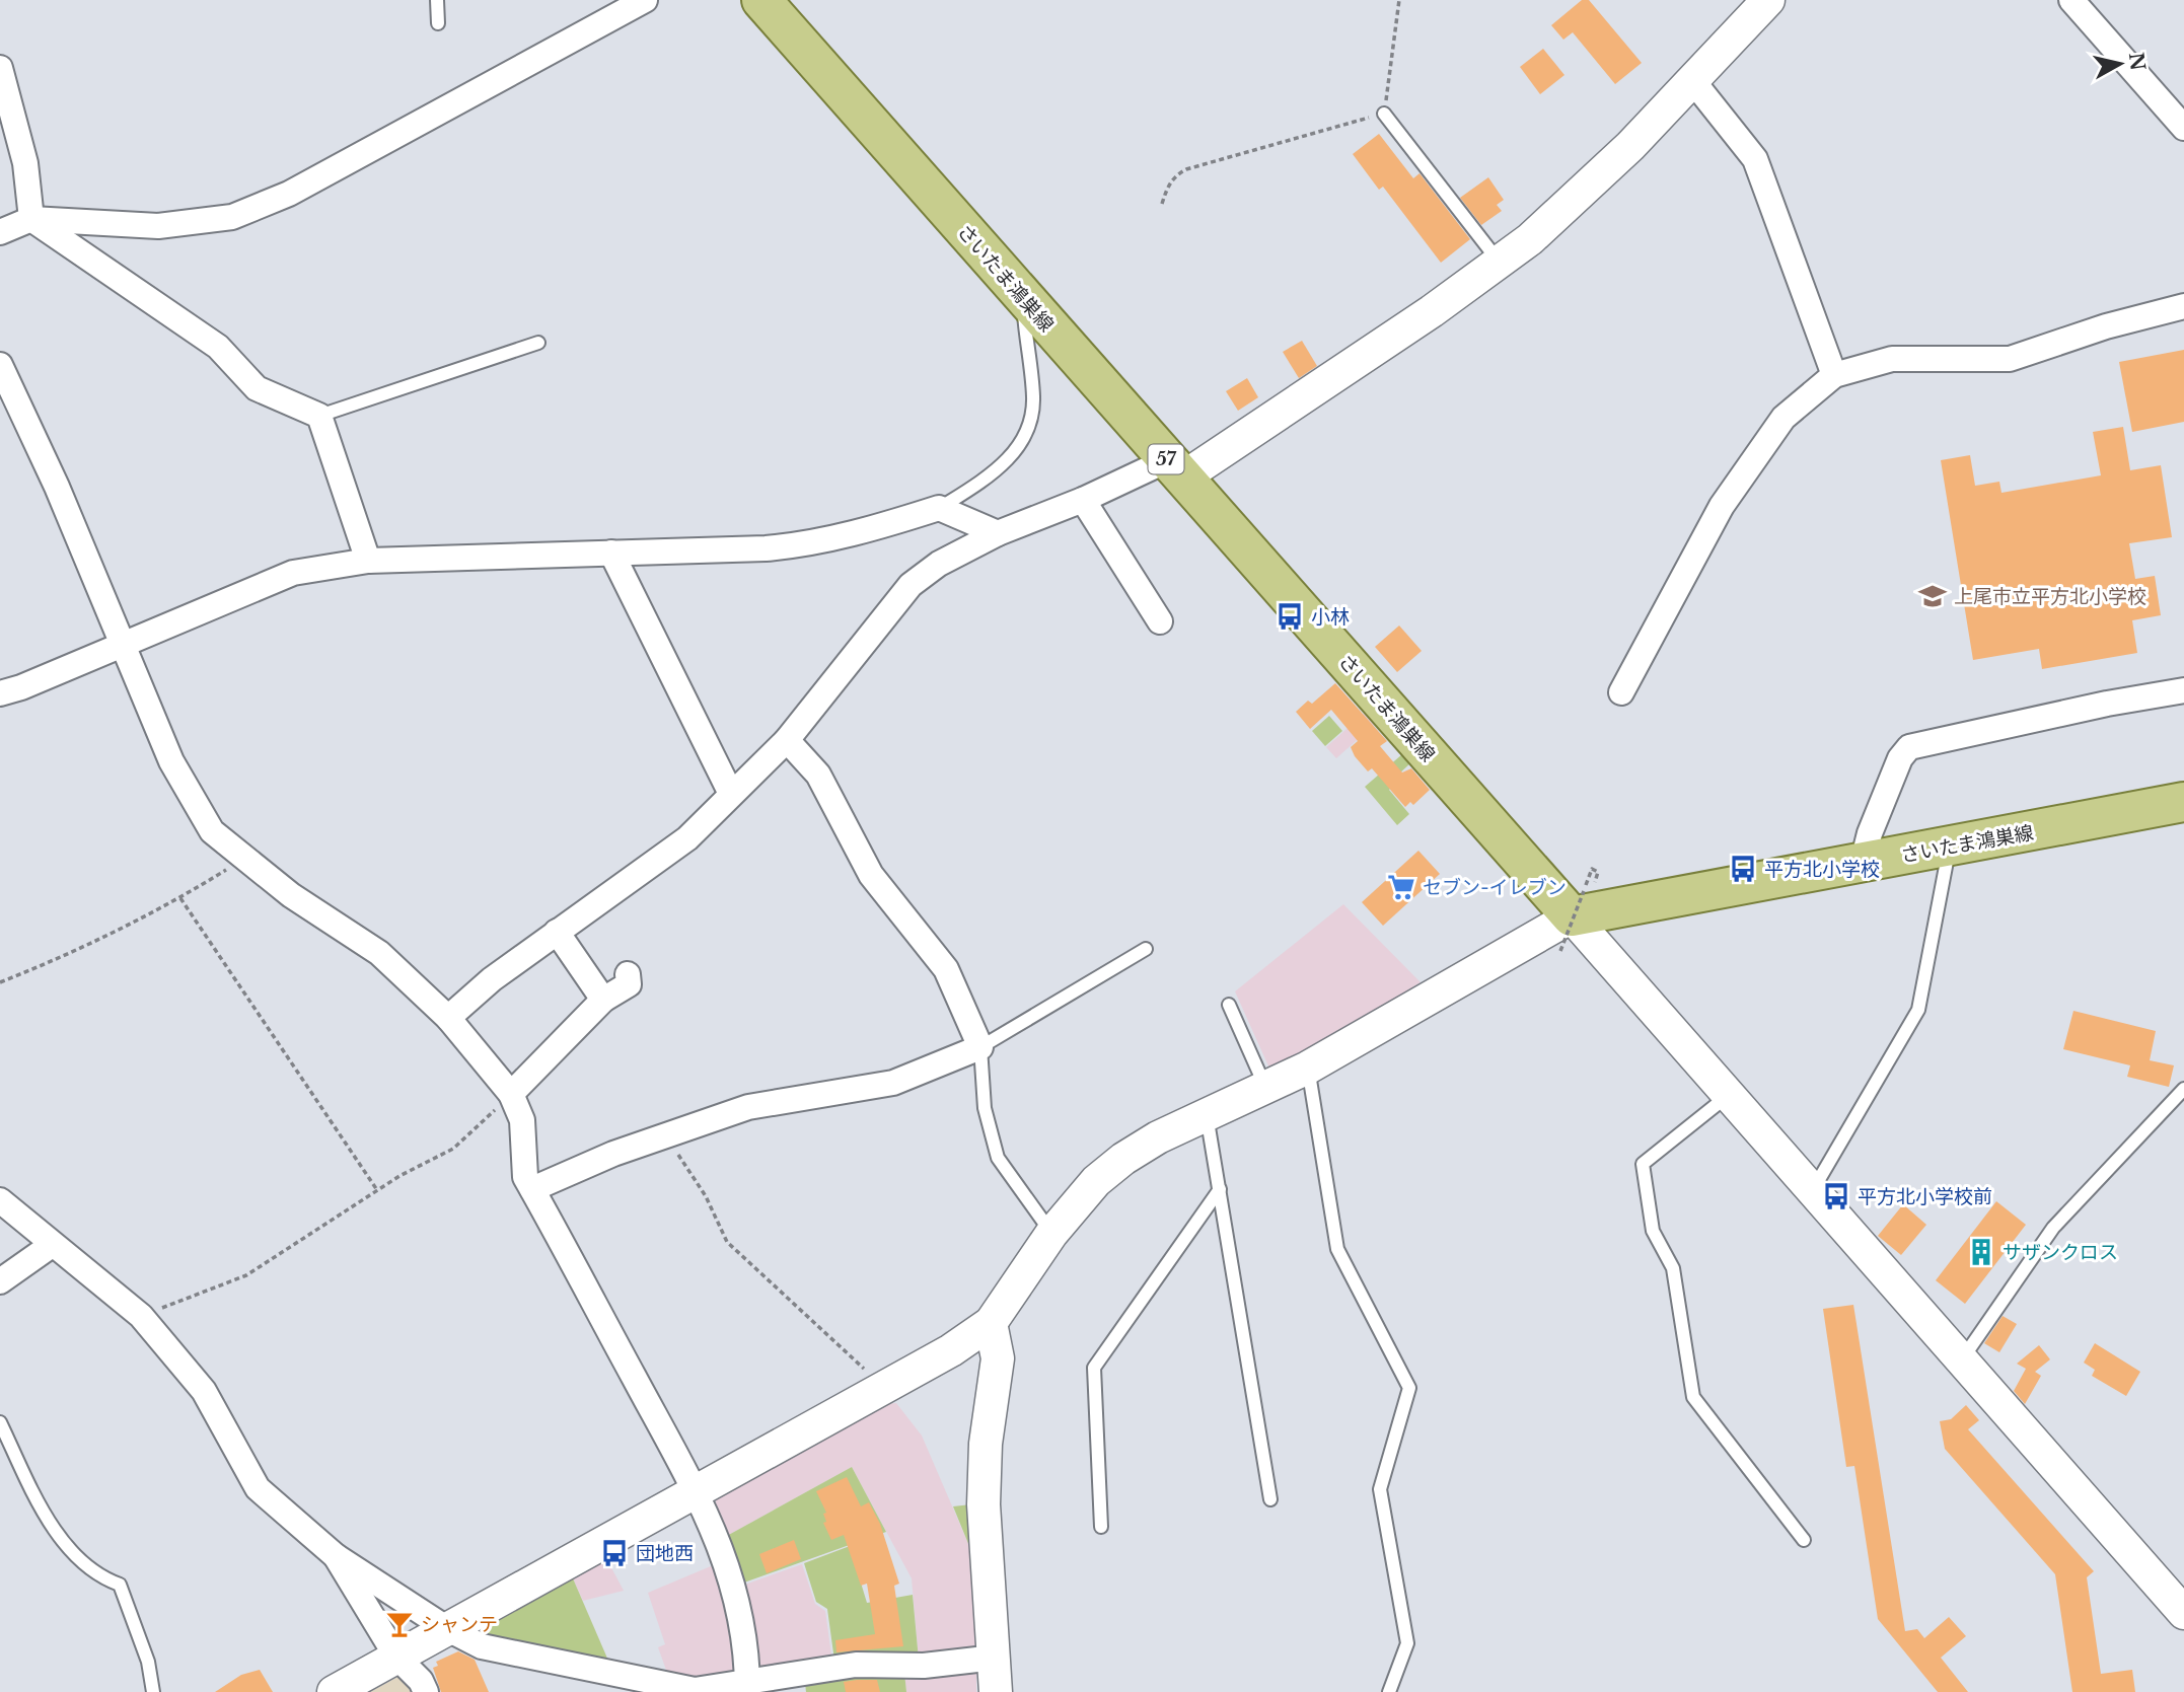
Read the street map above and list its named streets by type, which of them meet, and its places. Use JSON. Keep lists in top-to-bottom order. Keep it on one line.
{"streets":{"main road":["さいたま鴻巣線","57"]},"places":{"school or university":["上尾市立平方北小学校"],"bus stop":["小林","平方北小学校","平方北小学校前","団地西"],"supermarket":["セブン-イレブン"],"building":["サザンクロス"],"bar":["シャンテ"]},"north":"right"}
